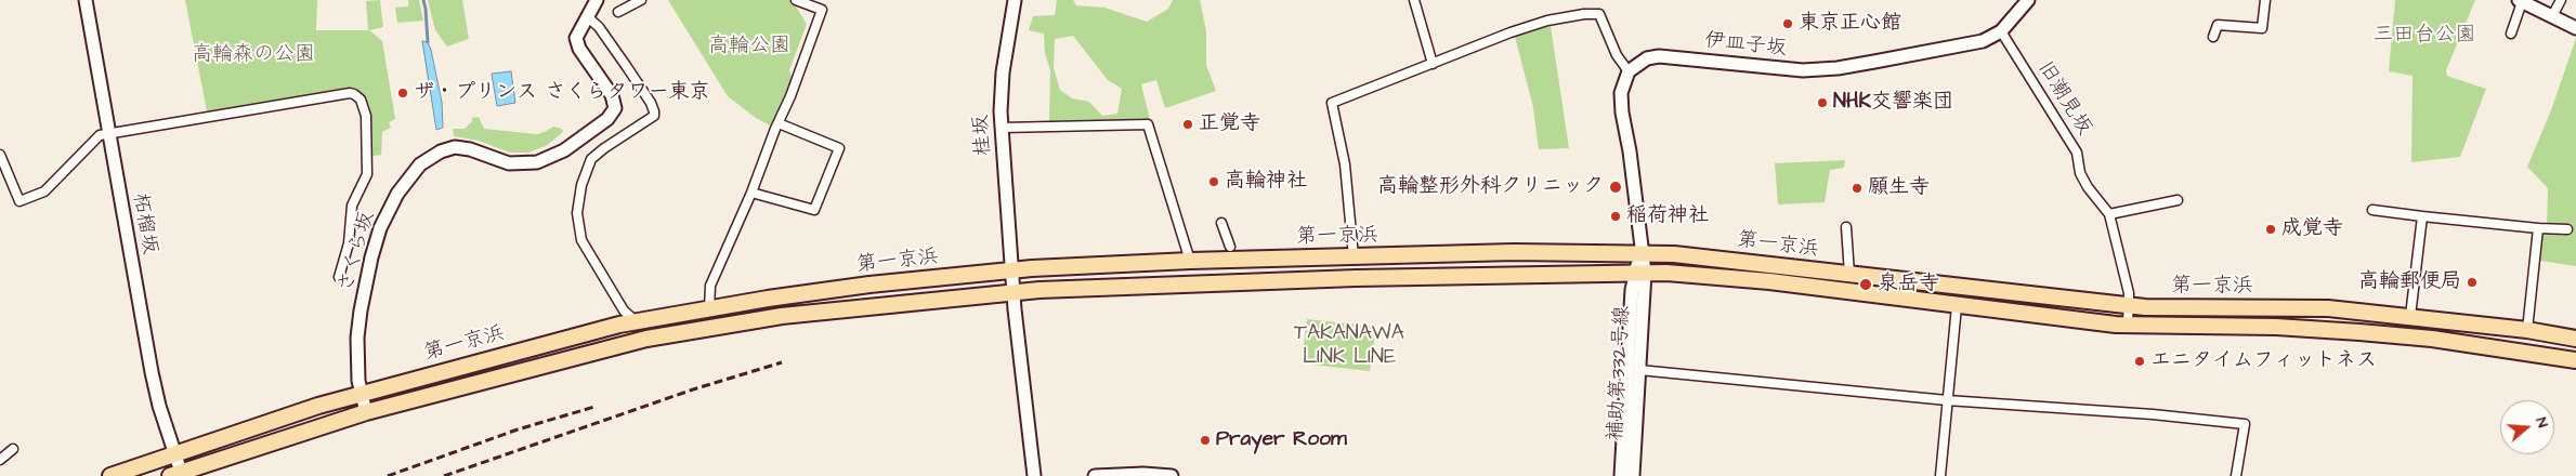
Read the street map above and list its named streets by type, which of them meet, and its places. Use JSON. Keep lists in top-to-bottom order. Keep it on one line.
{"streets":{"highway":["第一京浜"],"street":["伊皿子坂","旧潮見坂","桂坂","柘榴坂","さくら坂","補助第332号線"]},"crossings":[["伊皿子坂","旧潮見坂"],["桂坂","第一京浜"],["柘榴坂","第一京浜"],["第一京浜","さくら坂"],["第一京浜","補助第332号線"]],"parks":["三田台公園","高輪公園","高輪森の公園","TAKANAWA LINK LINE"],"places":["東京正心館","ザ・プリンス さくらタワー東京","NHK交響楽団","正覚寺","高輪神社","高輪整形外科クリニック","願生寺","稲荷神社","成覚寺","高輪郵便局","泉岳寺","エニタイムフィットネス","Prayer Room"],"north":"right"}
